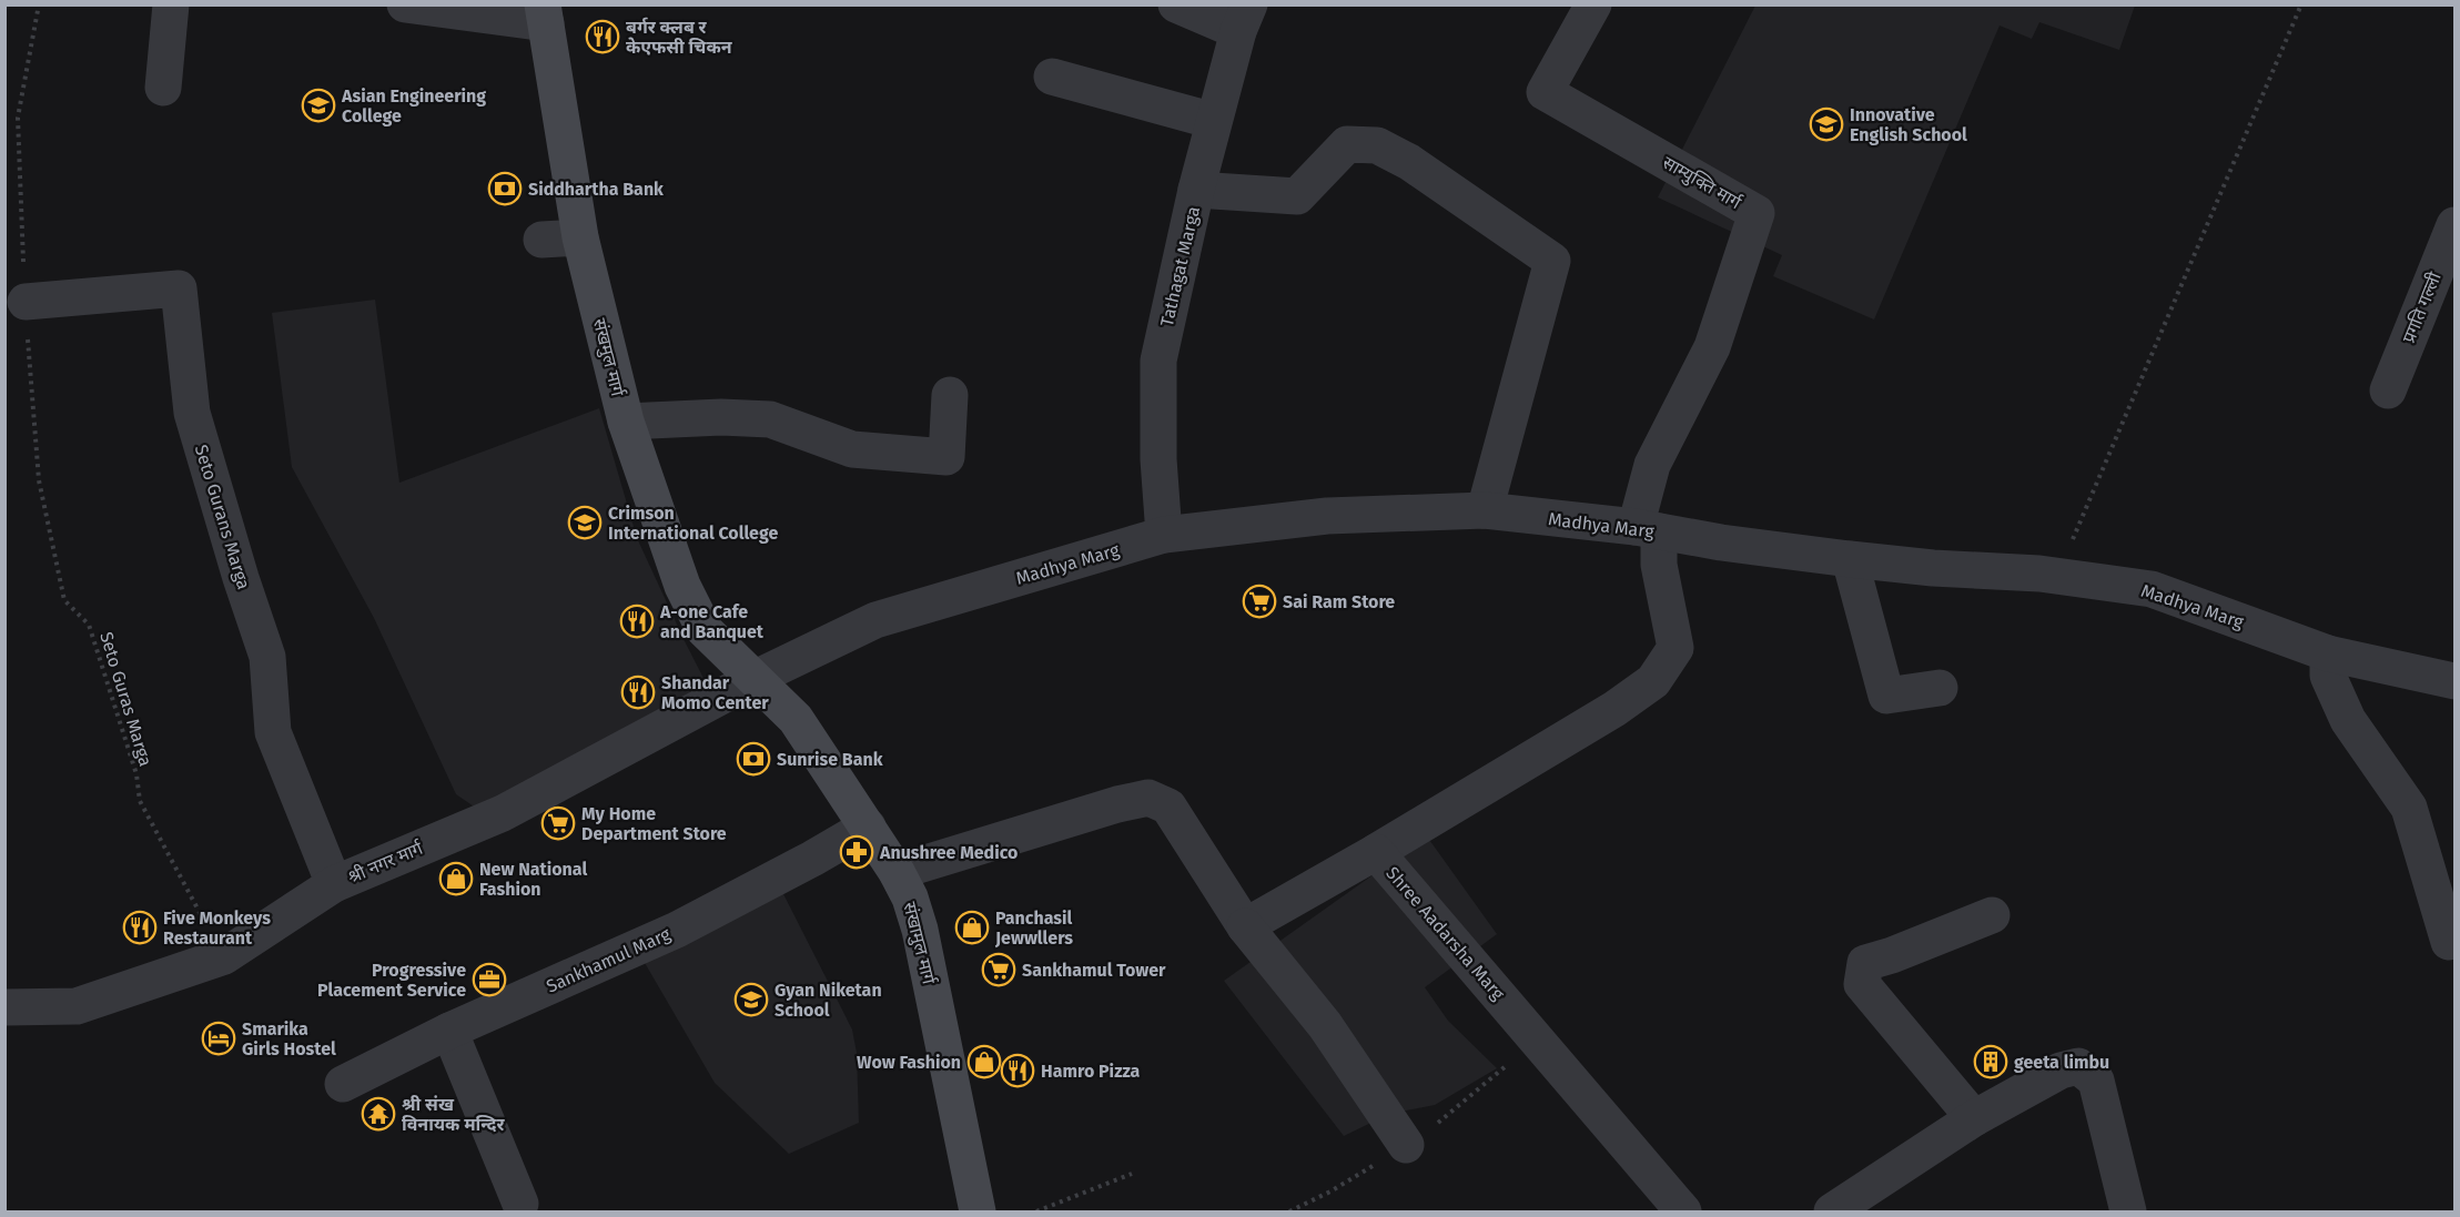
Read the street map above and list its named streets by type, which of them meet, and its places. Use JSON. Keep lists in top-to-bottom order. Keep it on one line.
{"streets":{"main road":["संखमुल मार्ग","संखामुल मार्ग"],"street":["साम्युक्ति मार्ग","Tathagat Marga","प्रगति गल्ली","Seto Gurans Marga","Madhya Marg","श्री नगर मार्ग","Shree Aadarsha Marg","Sankhamul Marg"],"path":["Seto Guras Marga"]},"crossings":[["साम्युक्ति मार्ग","Madhya Marg"],["Tathagat Marga","Madhya Marg"],["संखमुल मार्ग","Madhya Marg"],["संखमुल मार्ग","श्री नगर मार्ग"],["संखमुल मार्ग","संखामुल मार्ग"],["Seto Gurans Marga","Seto Guras Marga"],["Seto Gurans Marga","श्री नगर मार्ग"],["Madhya Marg","श्री नगर मार्ग"],["Madhya Marg","संखामुल मार्ग"],["Seto Guras Marga","श्री नगर मार्ग"],["श्री नगर मार्ग","संखामुल मार्ग"],["संखामुल मार्ग","Sankhamul Marg"]],"places":{"restaurant":["बर्गर क्लब र केएफसी चिकन","A-one Cafe and Banquet","Shandar Momo Center","Five Monkeys Restaurant","Hamro Pizza"],"school or university":["Asian Engineering College","Innovative English School","Crimson International College","Gyan Niketan School"],"bank":["Siddhartha Bank","Sunrise Bank"],"supermarket":["Sai Ram Store","My Home Department Store","Sankhamul Tower"],"pharmacy":["Anushree Medico"],"shop":["New National Fashion","Panchasil Jewwllers","Wow Fashion"],"office":["Progressive Placement Service"],"hotel":["Smarika Girls Hostel"],"building":["geeta limbu"],"temple":["श्री संख विनायक मन्दिर"]}}
